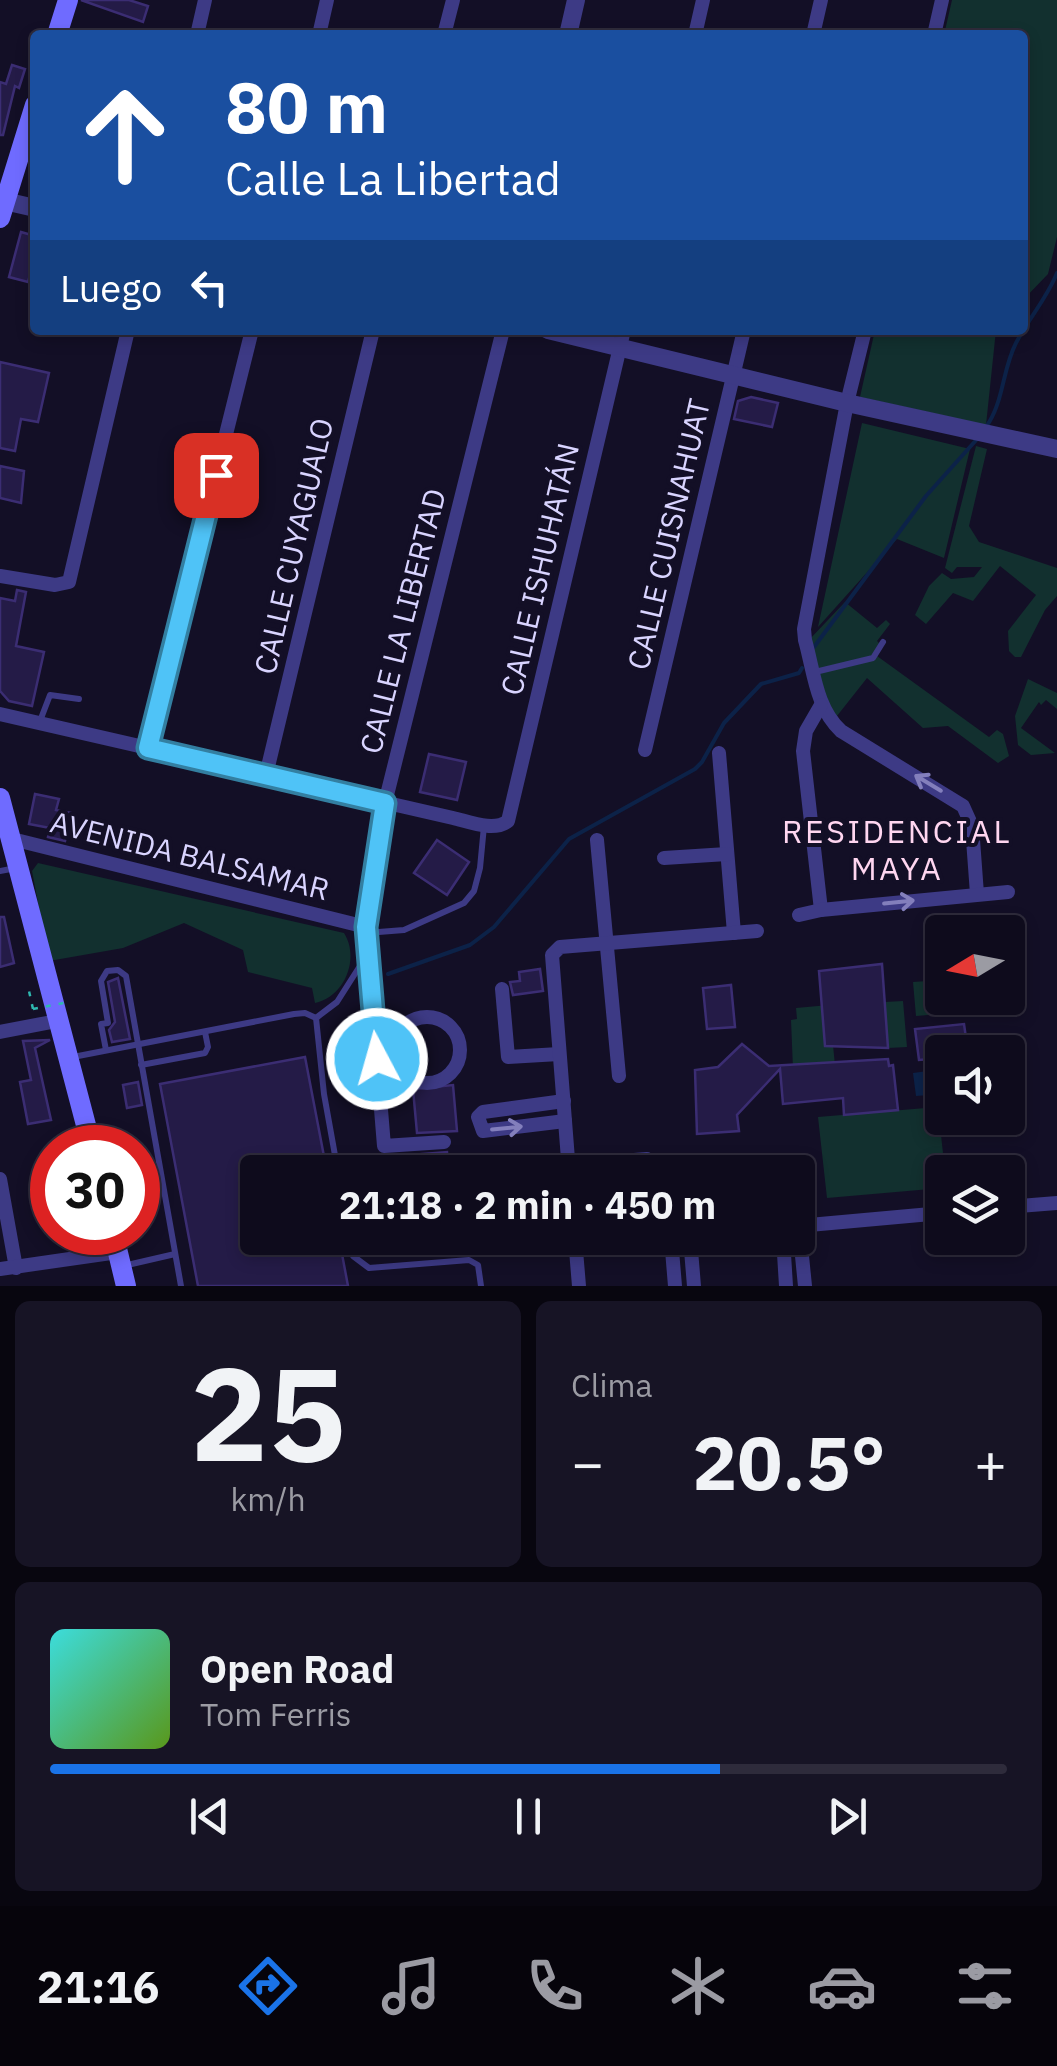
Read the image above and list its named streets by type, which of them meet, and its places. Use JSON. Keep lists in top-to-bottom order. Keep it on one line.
{"streets":{"street":["CALLE CUISNAHUAT","CALLE CUYAGUALO","CALLE ISHUHATÁN","CALLE LA LIBERTAD","AVENIDA BALSAMAR"]},"crossings":[["CALLE LA LIBERTAD","AVENIDA BALSAMAR"]],"districts":["RESIDENCIAL MAYA"],"north":"left","page":{"turn":["80 m","Calle La Libertad"],"then":"Luego","limit":"30","trip":"21:18 · 2 min · 450 m","tile":[["25","km/h"],"Clima"],"heat":["−","20.5°","+"],"song":["Open Road","Tom Ferris"],"tabs":"21:16"}}
